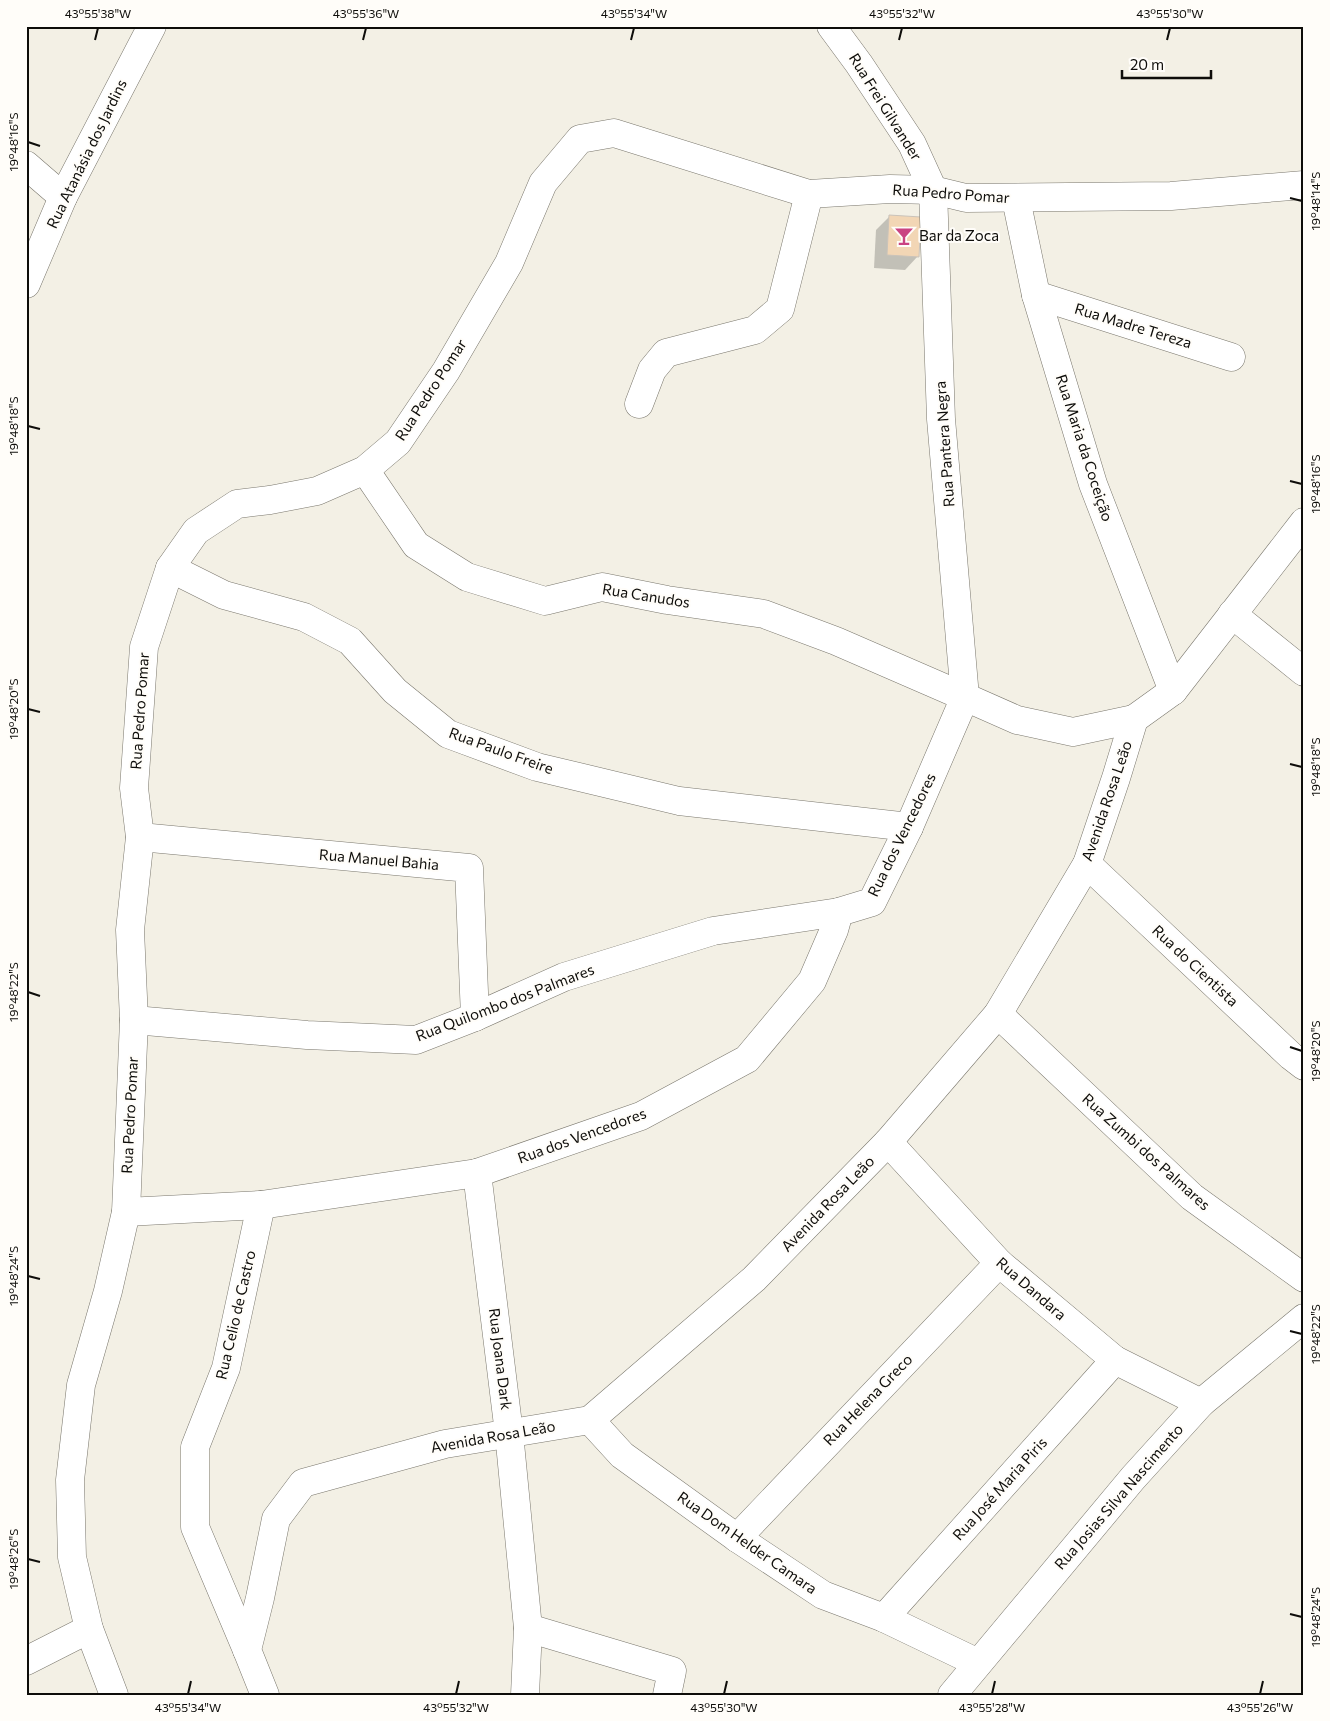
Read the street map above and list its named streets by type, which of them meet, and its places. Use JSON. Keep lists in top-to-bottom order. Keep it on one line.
{"streets":{"street":["Rua Frei Gilvander","Rua Atanásia dos Jardins","Rua Pedro Pomar","Rua Madre Tereza","Rua Pantera Negra","Rua Maria da Coceição","Rua Canudos","Rua Paulo Freire","Avenida Rosa Leão","Rua dos Vencedores","Rua Manuel Bahia","Rua do Cientista","Rua Quilombo dos Palmares","Rua Zumbi dos Palmares","Rua Dandara","Rua Celio de Castro","Rua Joana Dark","Rua Helena Greco","Rua José Maria Piris","Rua Josias Silva Nascimento","Rua Dom Helder Camara"]},"crossings":[["Rua Frei Gilvander","Rua Pedro Pomar"],["Rua Frei Gilvander","Rua Pantera Negra"],["Rua Pedro Pomar","Rua Pantera Negra"],["Rua Pedro Pomar","Rua Maria da Coceição"],["Rua Pedro Pomar","Rua Canudos"],["Rua Pedro Pomar","Rua Paulo Freire"],["Rua Pedro Pomar","Rua dos Vencedores"],["Rua Pedro Pomar","Rua Manuel Bahia"],["Rua Pedro Pomar","Rua Quilombo dos Palmares"],["Rua Madre Tereza","Rua Maria da Coceição"],["Rua Pantera Negra","Rua Canudos"],["Rua Pantera Negra","Rua dos Vencedores"],["Rua Canudos","Rua dos Vencedores"],["Rua Paulo Freire","Rua dos Vencedores"],["Avenida Rosa Leão","Rua do Cientista"],["Avenida Rosa Leão","Rua Zumbi dos Palmares"],["Avenida Rosa Leão","Rua Dandara"],["Avenida Rosa Leão","Rua Celio de Castro"],["Avenida Rosa Leão","Rua Joana Dark"],["Avenida Rosa Leão","Rua Dom Helder Camara"],["Rua dos Vencedores","Rua Quilombo dos Palmares"],["Rua dos Vencedores","Rua Celio de Castro"],["Rua dos Vencedores","Rua Joana Dark"],["Rua Manuel Bahia","Rua Quilombo dos Palmares"],["Rua Dandara","Rua Helena Greco"],["Rua Dandara","Rua José Maria Piris"],["Rua Dandara","Rua Josias Silva Nascimento"],["Rua Helena Greco","Rua Dom Helder Camara"],["Rua José Maria Piris","Rua Dom Helder Camara"],["Rua Josias Silva Nascimento","Rua Dom Helder Camara"]],"places":{"bar":["Bar da Zoca"]},"scale_bar":"20 m","coordinates":["43°55'38\"W","43°55'36\"W","43°55'34\"W","43°55'32\"W","43°55'30\"W","19°48'16\"S","19°48'14\"S","19°48'18\"S","19°48'20\"S","19°48'22\"S","19°48'24\"S","19°48'26\"S","43°55'28\"W","43°55'26\"W"]}
